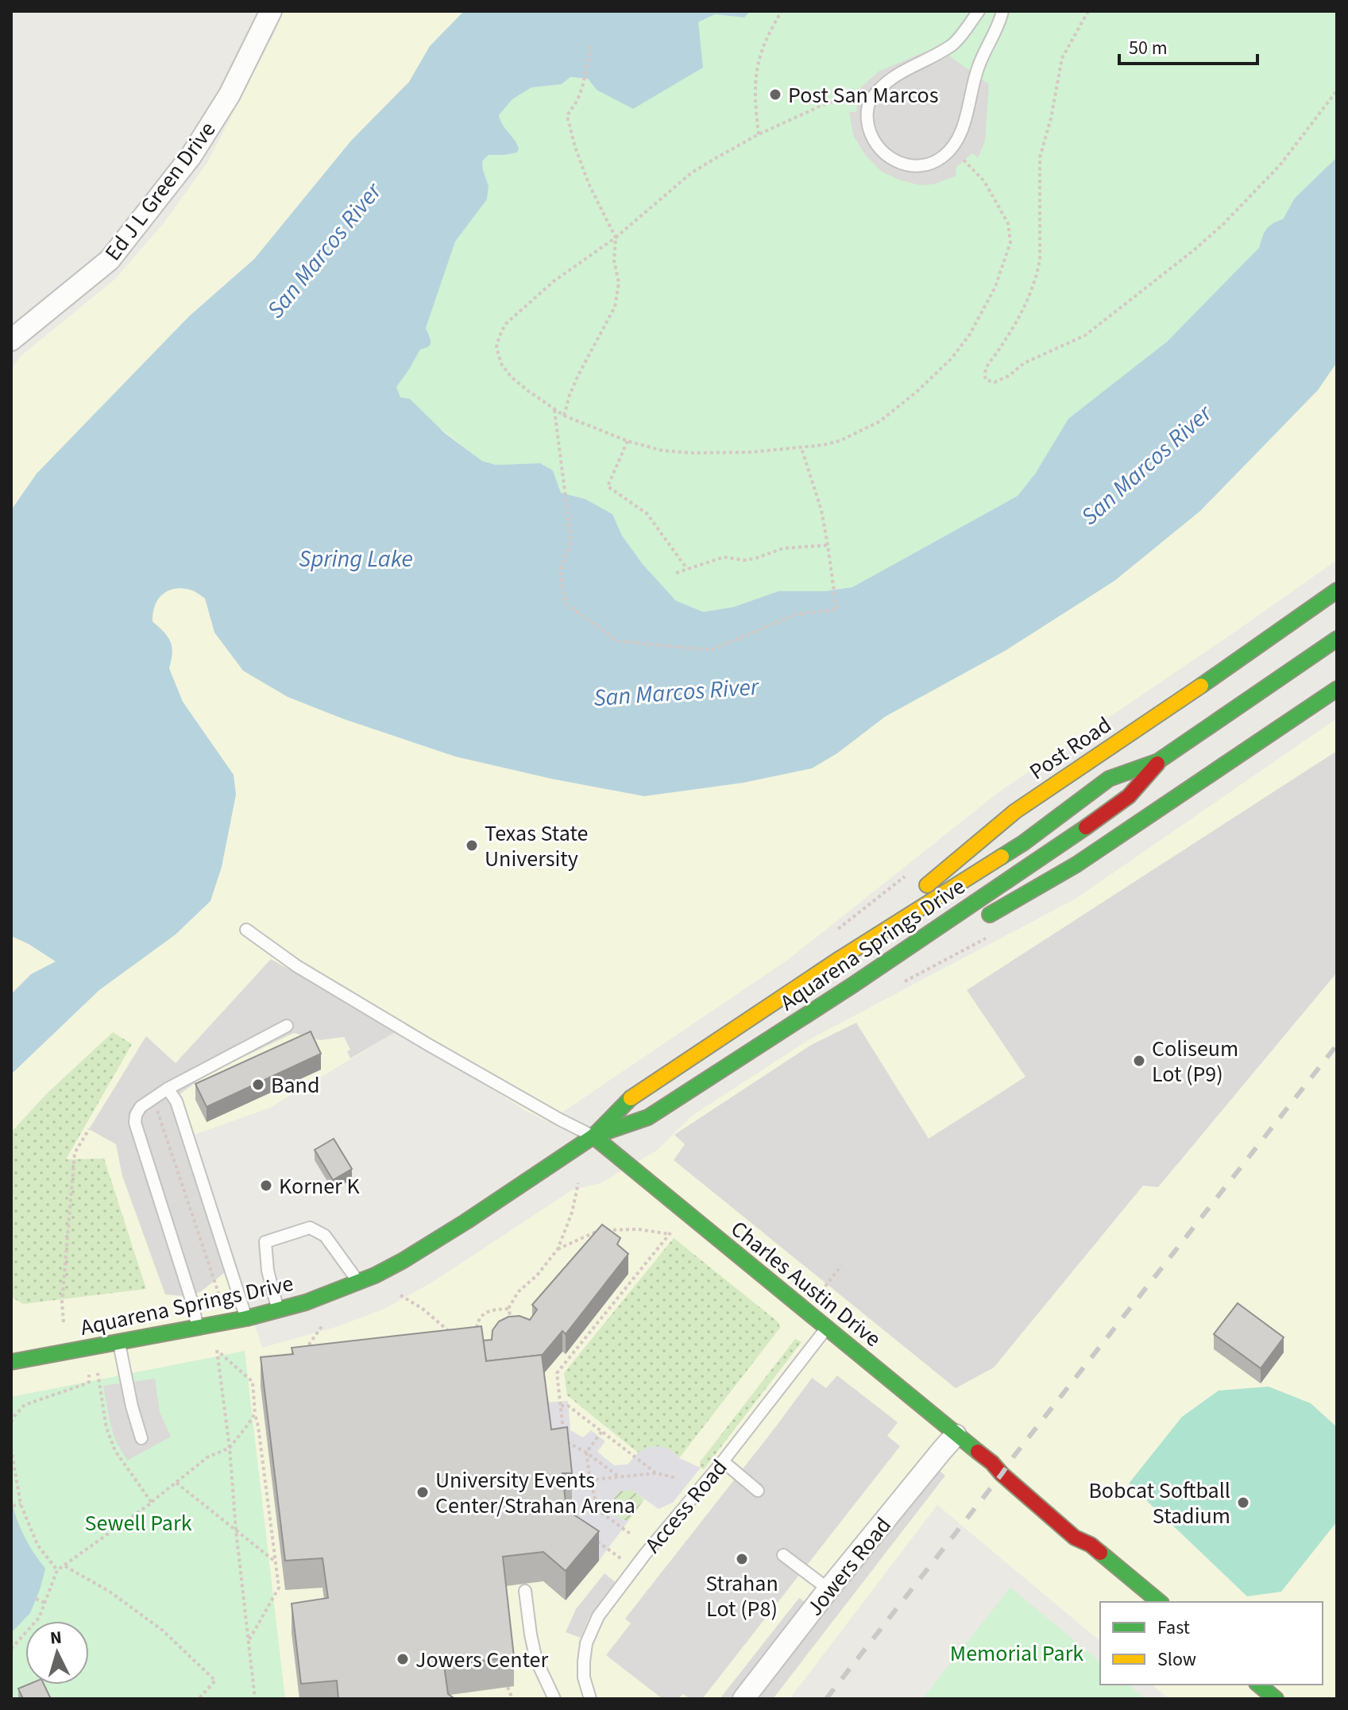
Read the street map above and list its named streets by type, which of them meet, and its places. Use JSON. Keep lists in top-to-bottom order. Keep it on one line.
{"streets":{"main road":["Post Road","Aquarena Springs Drive","Charles Austin Drive"],"street":["Ed J L Green Drive","Jowers Road"],"lane":["Access Road"]},"crossings":[["Post Road","Aquarena Springs Drive"],["Aquarena Springs Drive","Charles Austin Drive"],["Charles Austin Drive","Access Road"],["Charles Austin Drive","Jowers Road"]],"water":["San Marcos River","Spring Lake"],"parks":["Sewell Park","Memorial Park"],"places":["Post San Marcos","Texas State University","Coliseum Lot (P9)","Band","Korner K","University Events Center/Strahan Arena","Bobcat Softball Stadium","Strahan Lot (P8)","Jowers Center"],"legend":["Fast","Slow"],"scale_bar":"50 m","north":"top"}
